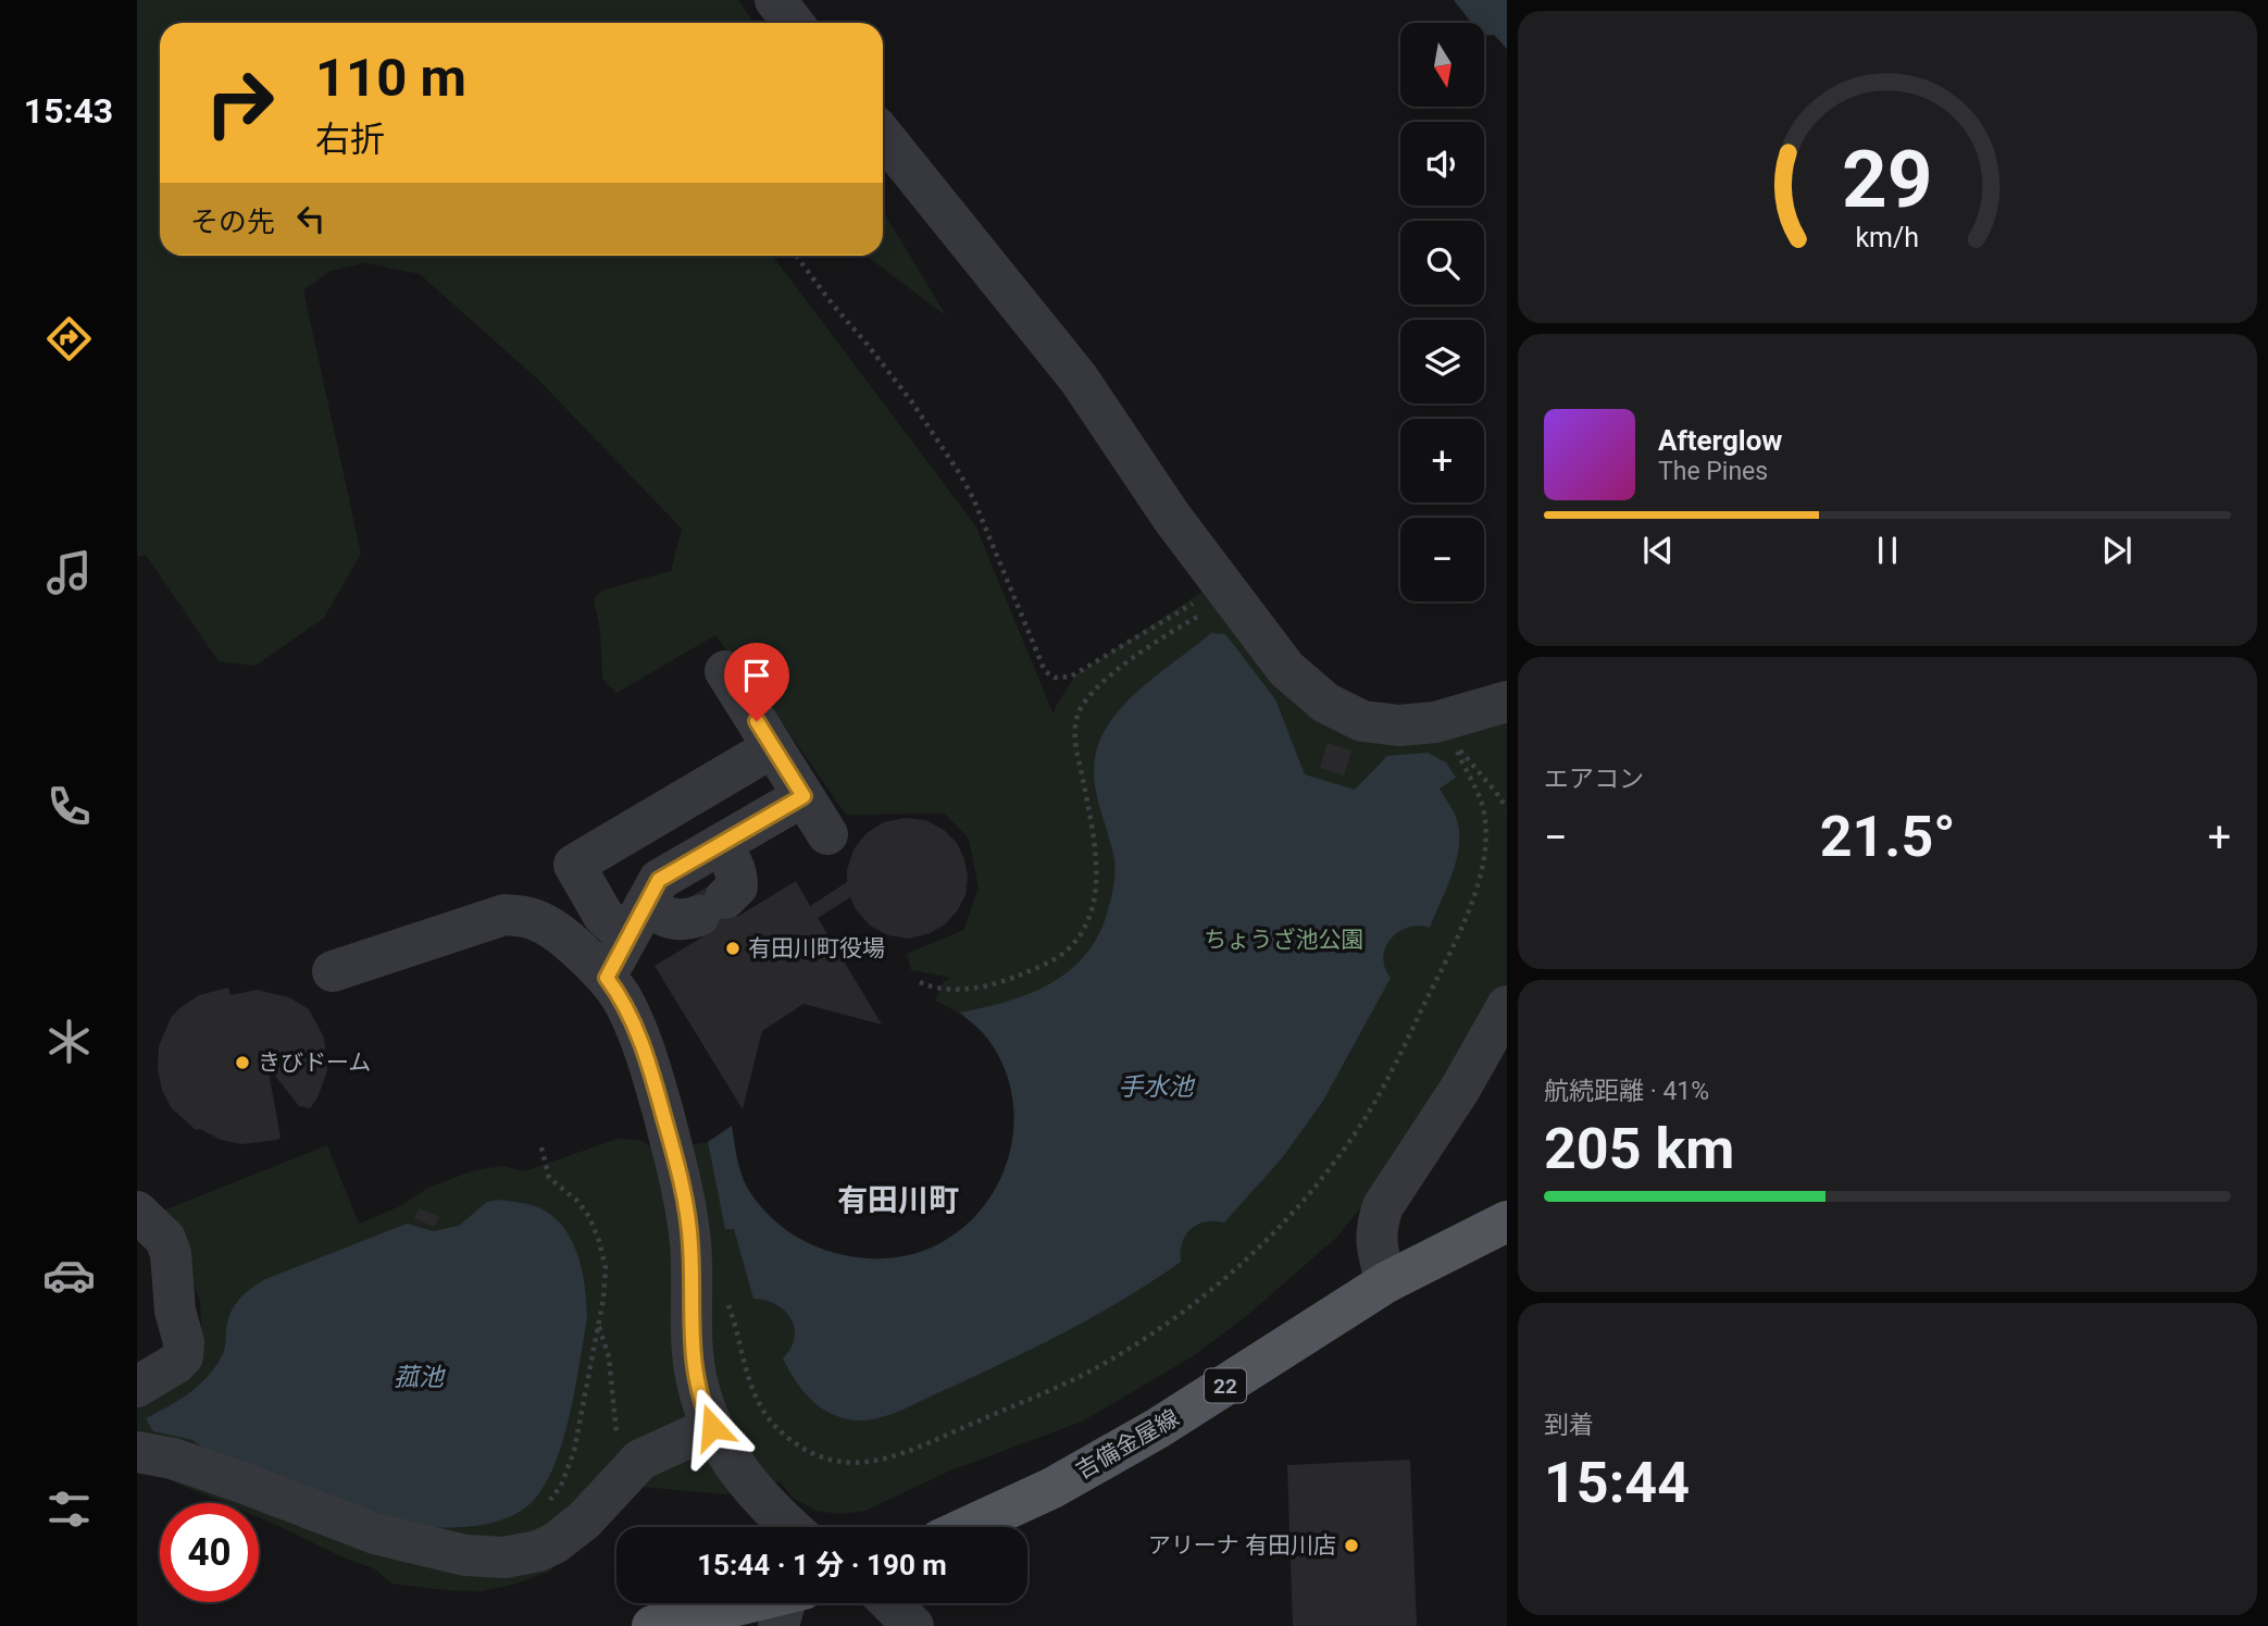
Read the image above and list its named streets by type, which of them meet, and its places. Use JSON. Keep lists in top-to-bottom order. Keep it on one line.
{"streets":{"main road":["22","吉備金屋線"]},"districts":["有田川町"],"water":["手水池","菰池"],"parks":["ちょうざ池公園"],"places":["有田川町役場","きびドーム","アリーナ 有田川店"],"north":"bottom","page":{"tabs":"15:43","map_buttons":["+","−"],"turn":["110 m","右折"],"then":"その先","song":["Afterglow","The Pines"],"tile":["エアコン",["航続距離 · 41%","205 km"],["到着","15:44"]],"heat":["−","21.5°","+"],"limit":"40","trip":"15:44 · 1 分 · 190 m","gauge":["29","km/h"]}}
